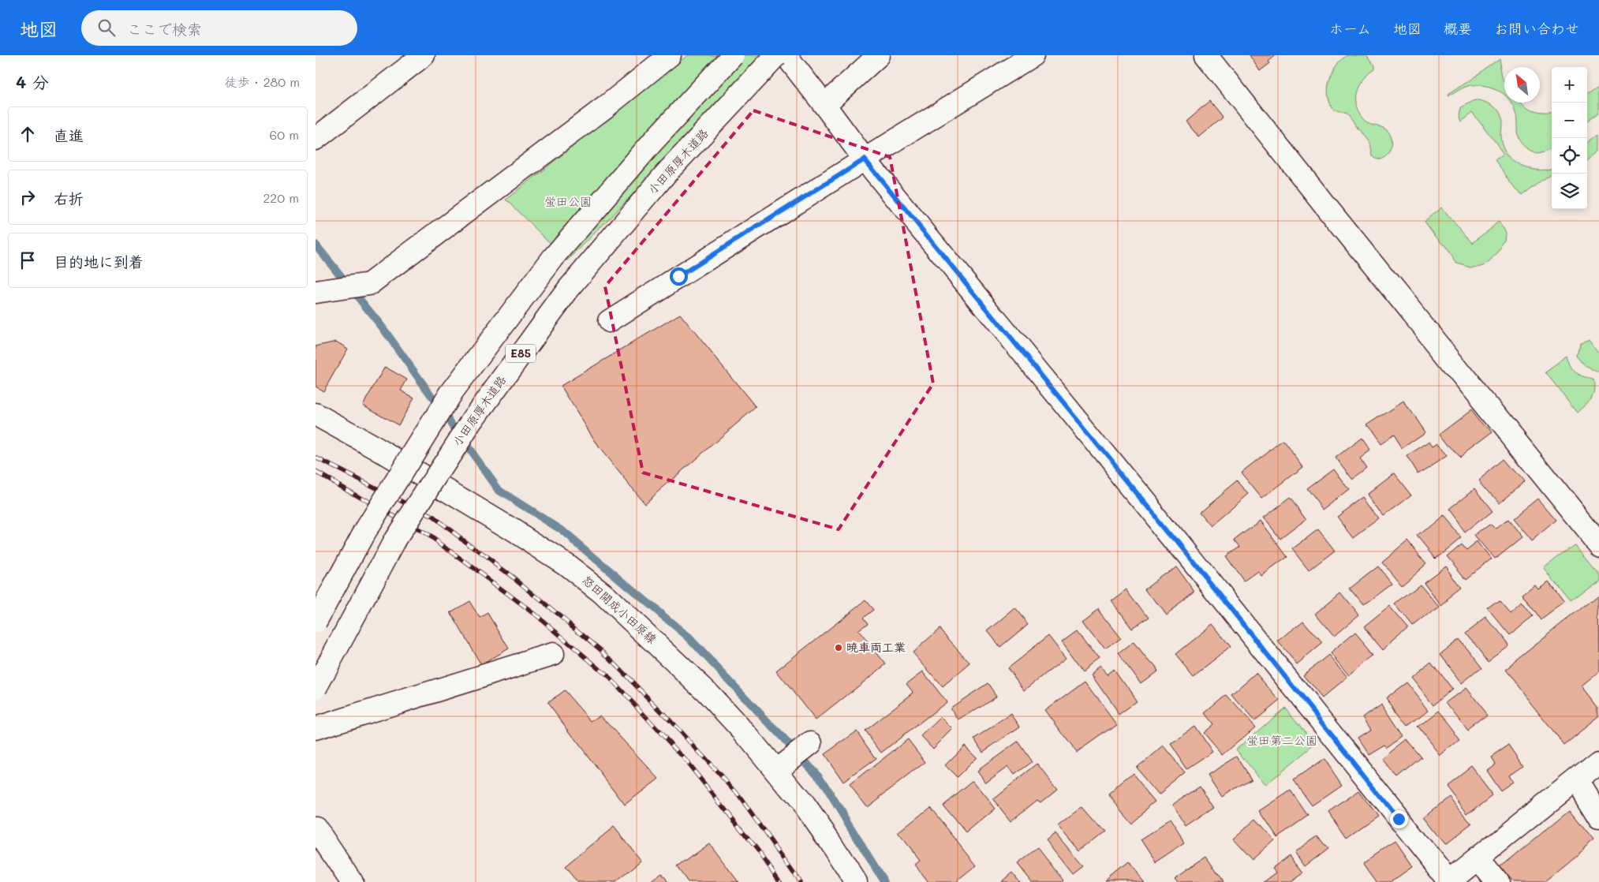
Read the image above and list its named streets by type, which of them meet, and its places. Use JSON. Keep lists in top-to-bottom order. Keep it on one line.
{"streets":{"main road":["小田原厚木道路","E85","怒田開成小田原線"]},"parks":["蛍田公園","蛍田第二公園"],"places":["暁車両工業"],"north":"top left","page":{"header":"地図","search":"ここで検索","nav":["ホーム","地図","概要","お問い合わせ"],"heading":["4 分","徒歩 · 280 m"],"map_buttons":["+","−"],"list":[["直進","60 m"],["右折","220 m"],"目的地に到着"]}}
